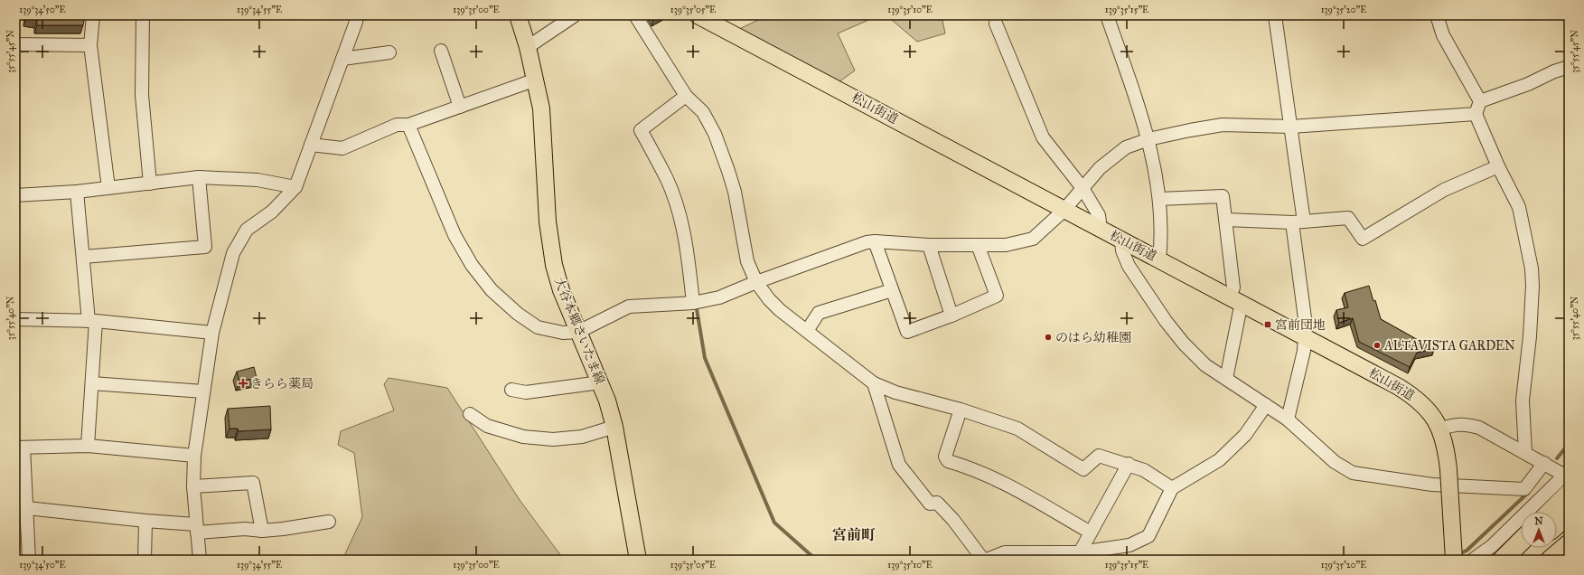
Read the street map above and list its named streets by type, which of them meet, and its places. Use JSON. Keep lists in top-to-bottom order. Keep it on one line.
{"streets":{"main road":["松山街道","大谷本郷さいたま線"]},"districts":["宮前町"],"places":{"transit":["宮前団地"],"other":["のはら幼稚園","ALTAVISTA GARDEN"],"health":["きらら薬局"]},"north":"top","coordinates":["139°34'50\"E","139°34'55\"E","139°35'00\"E","139°35'05\"E","139°35'10\"E","139°35'15\"E","139°35'20\"E","35°55'45\"N","35°55'40\"N"]}
